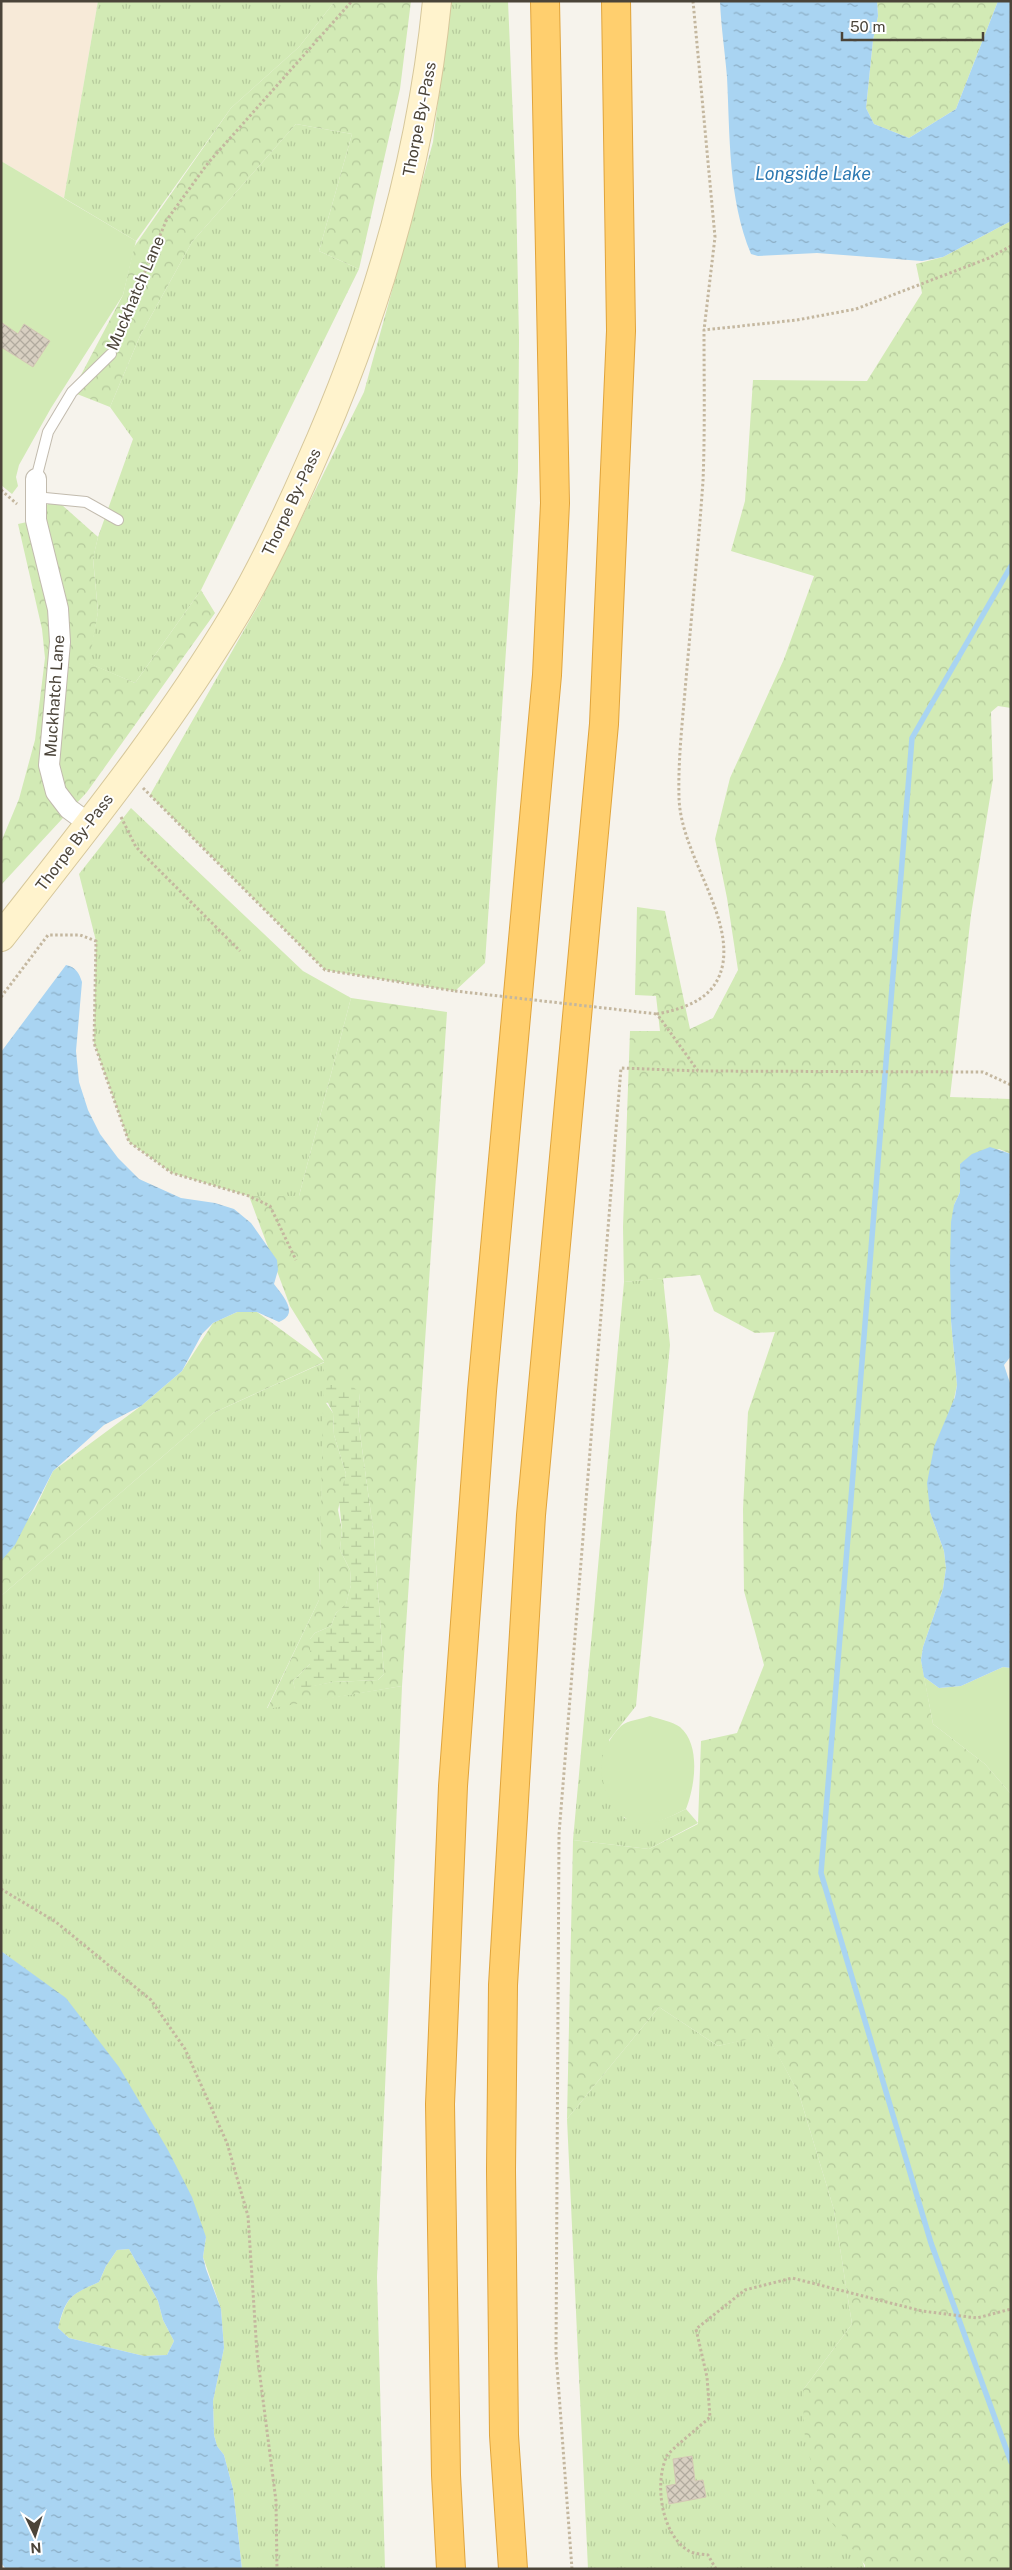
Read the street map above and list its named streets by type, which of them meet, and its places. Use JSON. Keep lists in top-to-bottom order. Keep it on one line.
{"streets":{"main road":["Thorpe By-Pass"],"street":["Muckhatch Lane"]},"crossings":[["Thorpe By-Pass","Muckhatch Lane"]],"water":["Longside Lake"],"scale_bar":"50 m","north":"bottom"}
